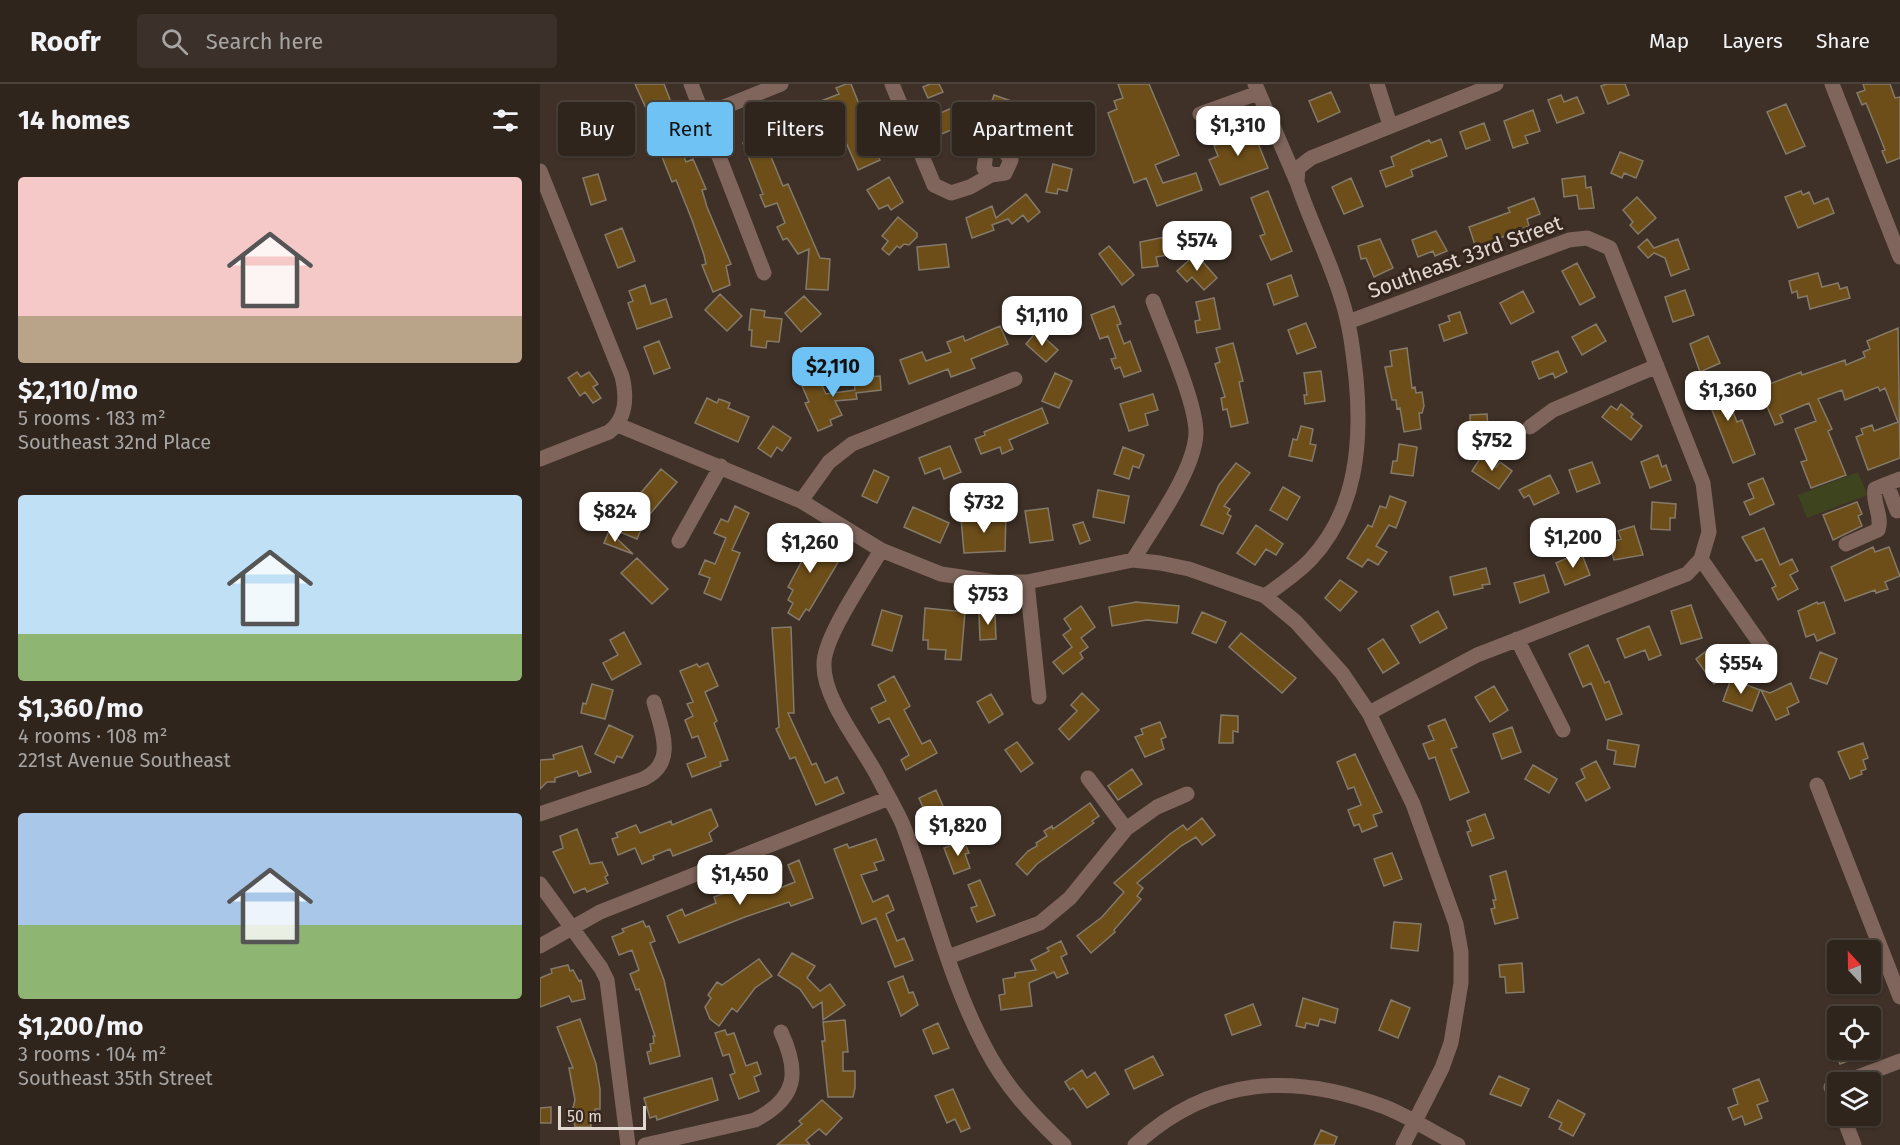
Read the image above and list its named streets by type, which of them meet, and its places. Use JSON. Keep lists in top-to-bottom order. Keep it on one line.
{"streets":{"street":["Southeast 33rd Street"]},"scale_bar":"50 m","north":"top","page":{"header":"Roofr","search":"Search here","nav":["Map","Layers","Share"],"heading":"14 homes","chip":["Buy","Rent","Filters","New","Apartment"],"price":["$1,310","$574","$1,110","$2,110","$1,360","$752","$732","$824","$1,200","$1,260","$753","$554","$1,820","$1,450"],"list":[{"name":"$2,110/mo","note":"5 rooms · 183 m² · Southeast 32nd Place"},{"name":"$1,360/mo","note":"4 rooms · 108 m² · 221st Avenue Southeast"},{"name":"$1,200/mo","note":"3 rooms · 104 m² · Southeast 35th Street"}],"scale":"50 m"}}
